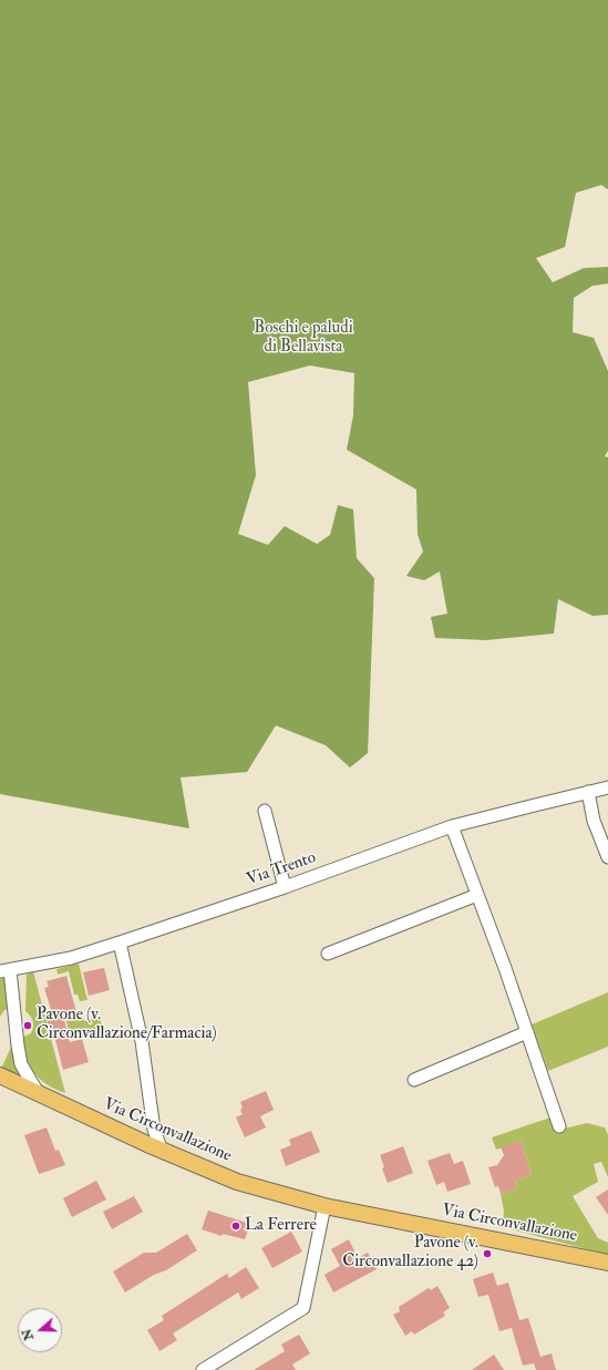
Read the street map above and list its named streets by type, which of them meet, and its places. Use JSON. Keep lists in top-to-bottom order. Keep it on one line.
{"streets":{"main road":["Via Circonvallazione"],"street":["Via Trento"]},"parks":["Boschi e paludi di Bellavista"],"places":["Pavone (v. Circonvallazione/Farmacia)","La Ferrere","Pavone (v. Circonvallazione 42)"],"north":"left"}
